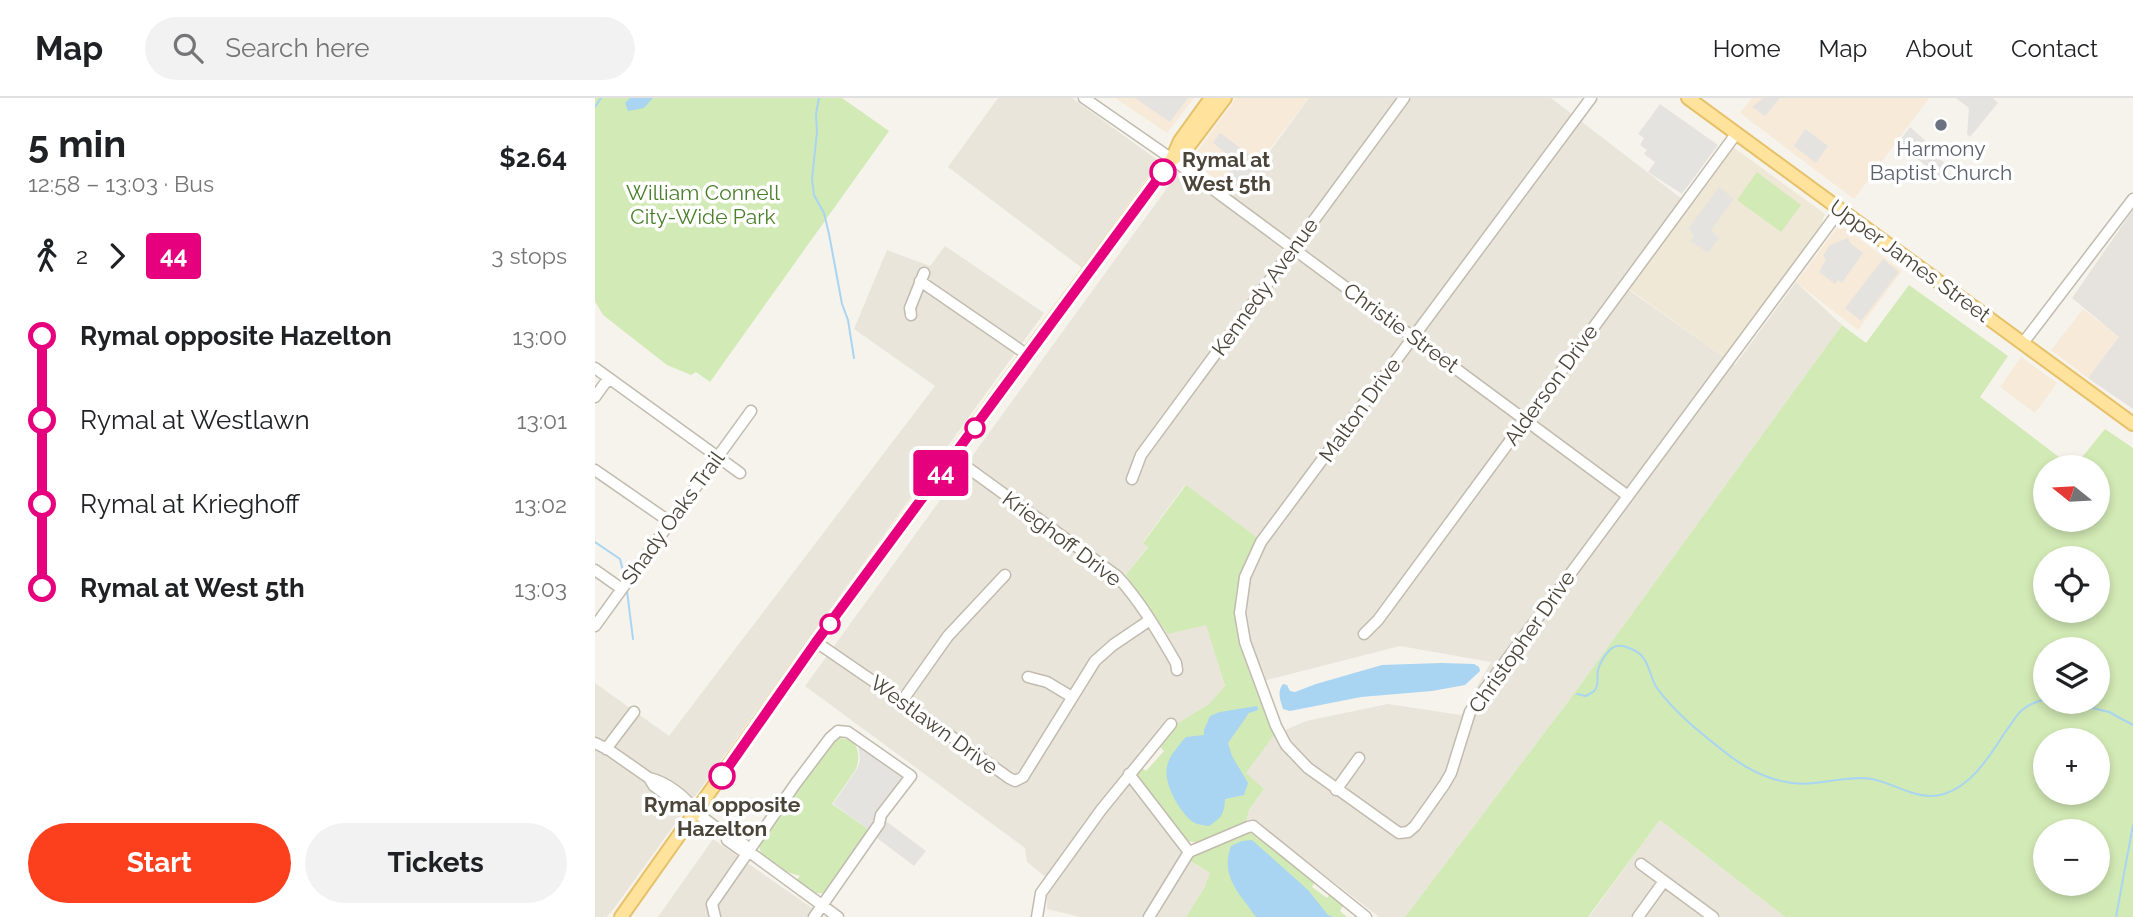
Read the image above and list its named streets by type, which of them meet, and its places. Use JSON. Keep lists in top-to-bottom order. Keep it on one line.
{"streets":{"main road":["Upper James Street"],"street":["Kennedy Avenue","Christie Street","Alderson Drive","Malton Drive","Shady Oaks Trail","Krieghoff Drive","Christopher Drive","Westlawn Drive"]},"crossings":[["Upper James Street","Alderson Drive"],["Upper James Street","Christopher Drive"],["Kennedy Avenue","Christie Street"],["Christie Street","Alderson Drive"],["Christie Street","Malton Drive"],["Christie Street","Christopher Drive"],["Malton Drive","Christopher Drive"],["Krieghoff Drive","Westlawn Drive"]],"parks":["William Connell City-Wide Park"],"places":["Harmony Baptist Church","Rymal at West 5th","Rymal opposite Hazelton"],"lines":["bus line 44"],"north":"left","page":{"header":"Map","search":"Search here","nav":["Home","Map","About","Contact"],"heading":["5 min","12:58 – 13:03 · Bus","$2.64"],"on_map":"44","legs":["2","44","3 stops"],"list":[{"name":"Rymal opposite Hazelton","value":"13:00"},{"name":"Rymal at Westlawn","value":"13:01"},{"name":"Rymal at Krieghoff","value":"13:02"},{"name":"Rymal at West 5th","value":"13:03"}],"map_buttons":["+","−"],"buttons":["Start","Tickets"]}}
